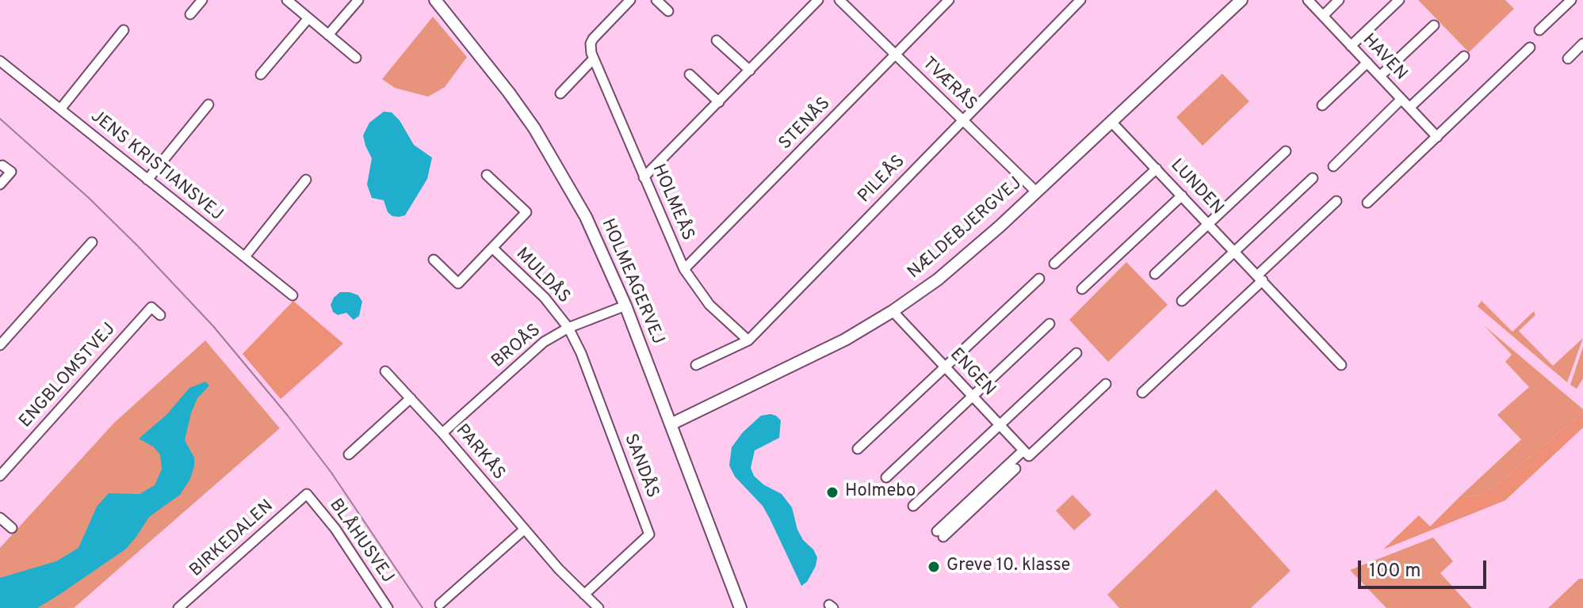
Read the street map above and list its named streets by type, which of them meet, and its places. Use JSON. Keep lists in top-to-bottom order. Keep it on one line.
{"streets":{"street":["HAVEN","TVÆRÅS","STENÅS","JENS KRISTIANSVEJ","PILEÅS","LUNDEN","HOLMEÅS","NÆLDEBJERGVEJ","MULDÅS","HOLMEAGERVEJ","BROÅS","ENGEN","ENGBLOMSTVEJ","PARKÅS","SANDÅS","BIRKEDALEN","BLÅHUSVEJ"]},"crossings":[["TVÆRÅS","STENÅS"],["TVÆRÅS","PILEÅS"],["TVÆRÅS","NÆLDEBJERGVEJ"],["STENÅS","HOLMEÅS"],["PILEÅS","HOLMEÅS"],["LUNDEN","NÆLDEBJERGVEJ"],["NÆLDEBJERGVEJ","HOLMEAGERVEJ"],["NÆLDEBJERGVEJ","ENGEN"],["MULDÅS","BROÅS"],["MULDÅS","SANDÅS"],["HOLMEAGERVEJ","BROÅS"],["BROÅS","PARKÅS"],["BROÅS","SANDÅS"],["PARKÅS","SANDÅS"],["BIRKEDALEN","BLÅHUSVEJ"]],"places":["Holmebo","Greve 10. klasse"],"scale_bar":"100 m"}
